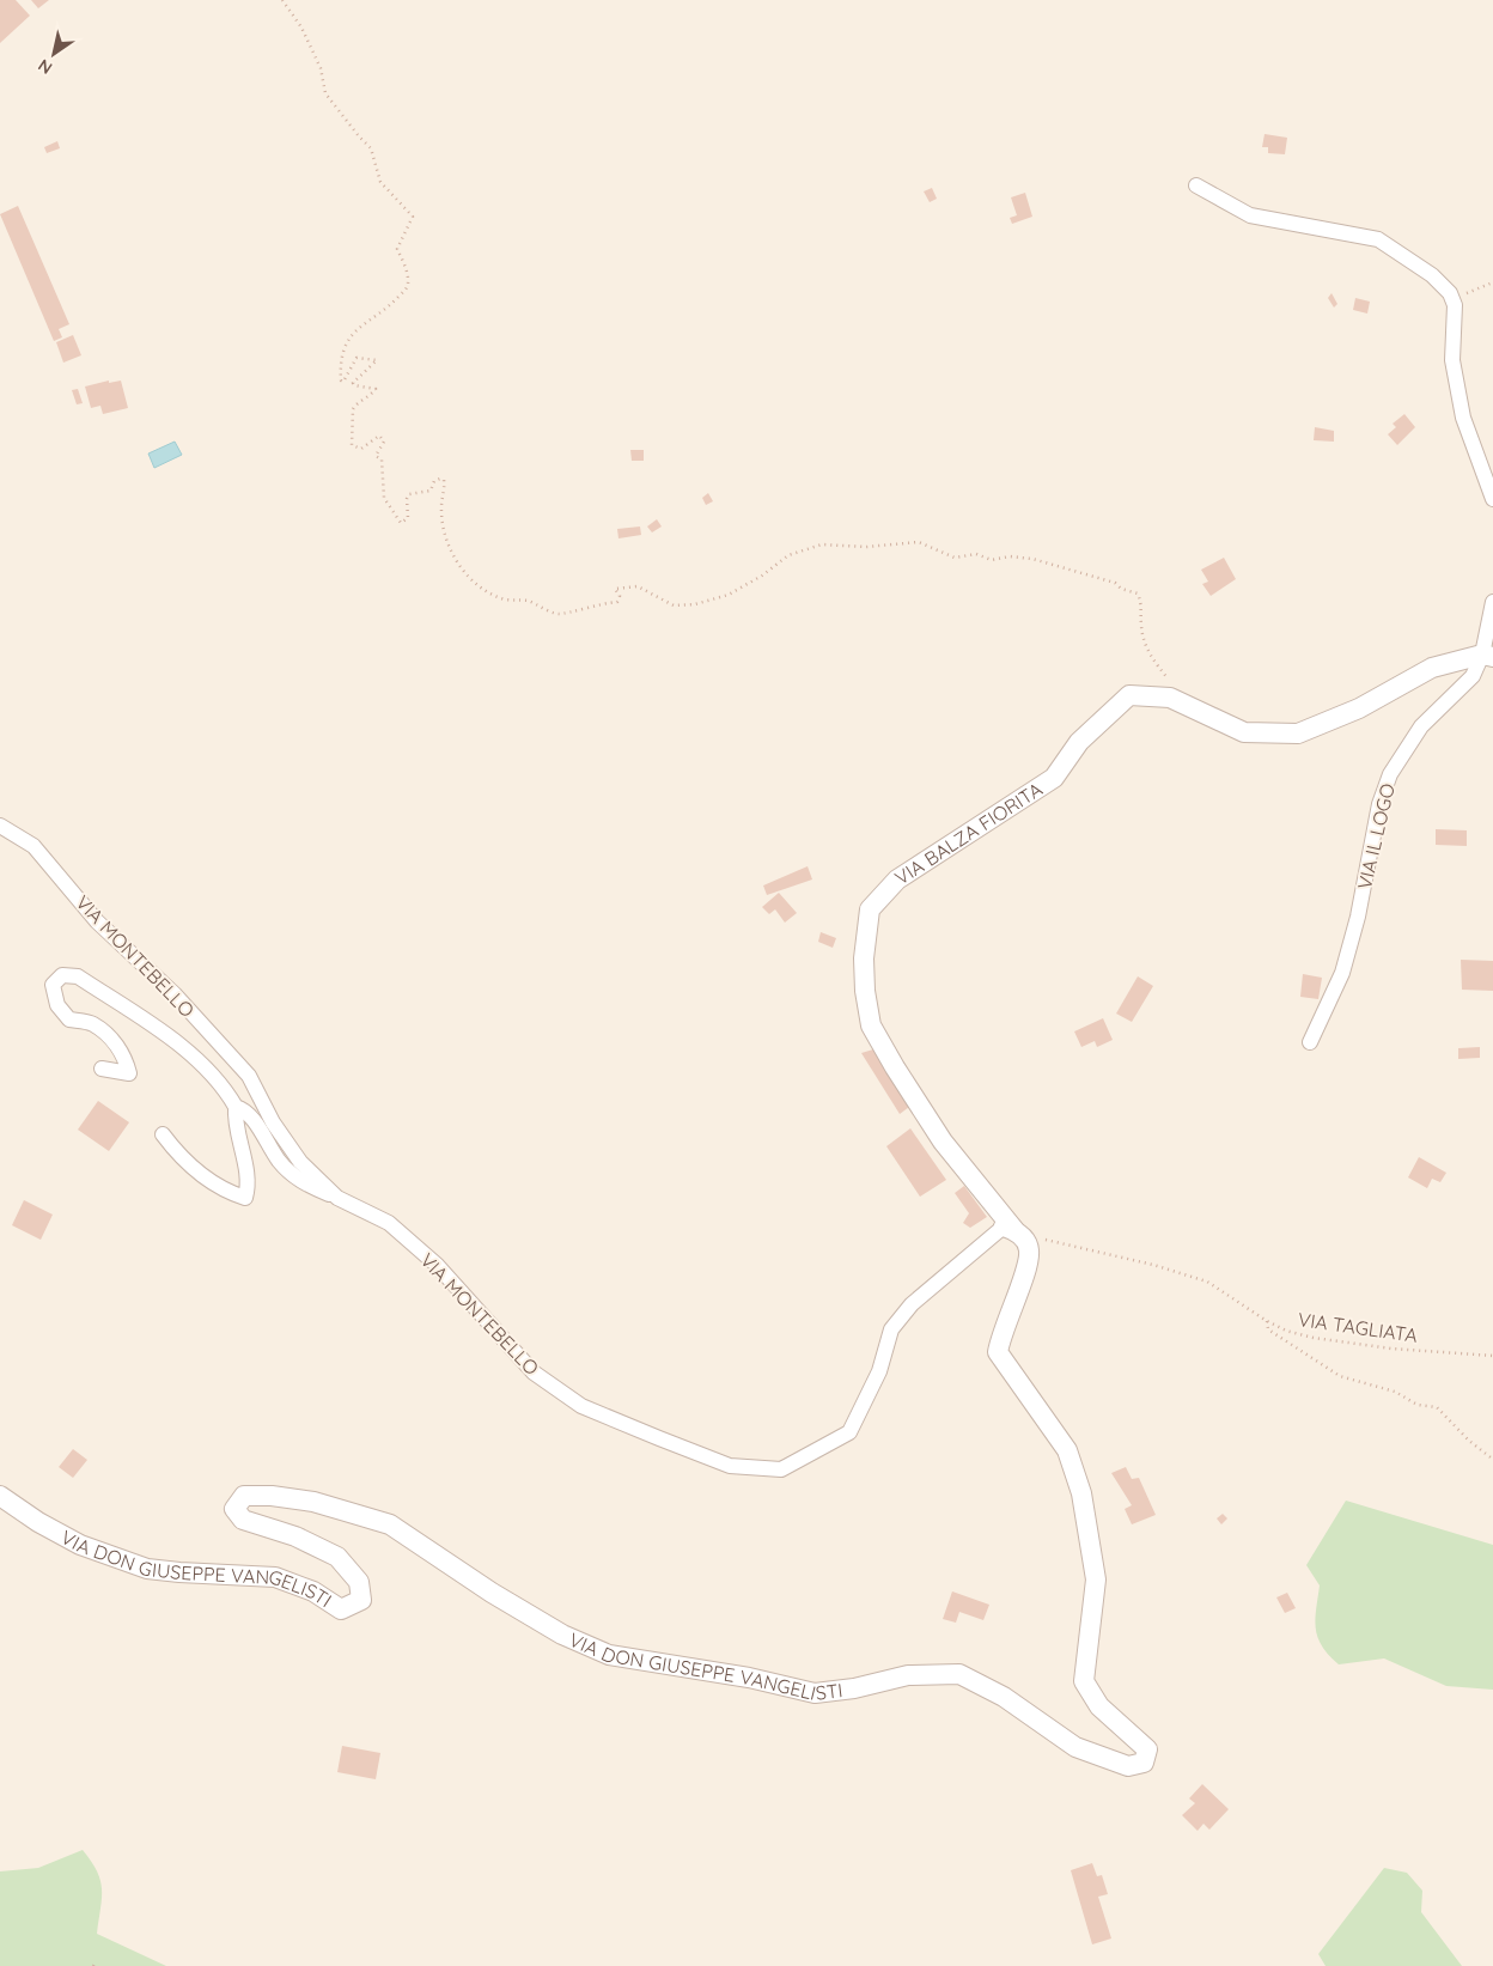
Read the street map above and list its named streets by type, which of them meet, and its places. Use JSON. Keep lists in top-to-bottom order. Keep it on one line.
{"streets":{"street":["VIA BALZA FIORITA","VIA IL LOGO","VIA MONTEBELLO","VIA DON GIUSEPPE VANGELISTI"],"path":["VIA TAGLIATA"]},"crossings":[["VIA BALZA FIORITA","VIA IL LOGO"],["VIA BALZA FIORITA","VIA MONTEBELLO"],["VIA BALZA FIORITA","VIA TAGLIATA"],["VIA BALZA FIORITA","VIA DON GIUSEPPE VANGELISTI"],["VIA MONTEBELLO","VIA TAGLIATA"],["VIA MONTEBELLO","VIA DON GIUSEPPE VANGELISTI"],["VIA TAGLIATA","VIA DON GIUSEPPE VANGELISTI"]],"north":"bottom left"}
